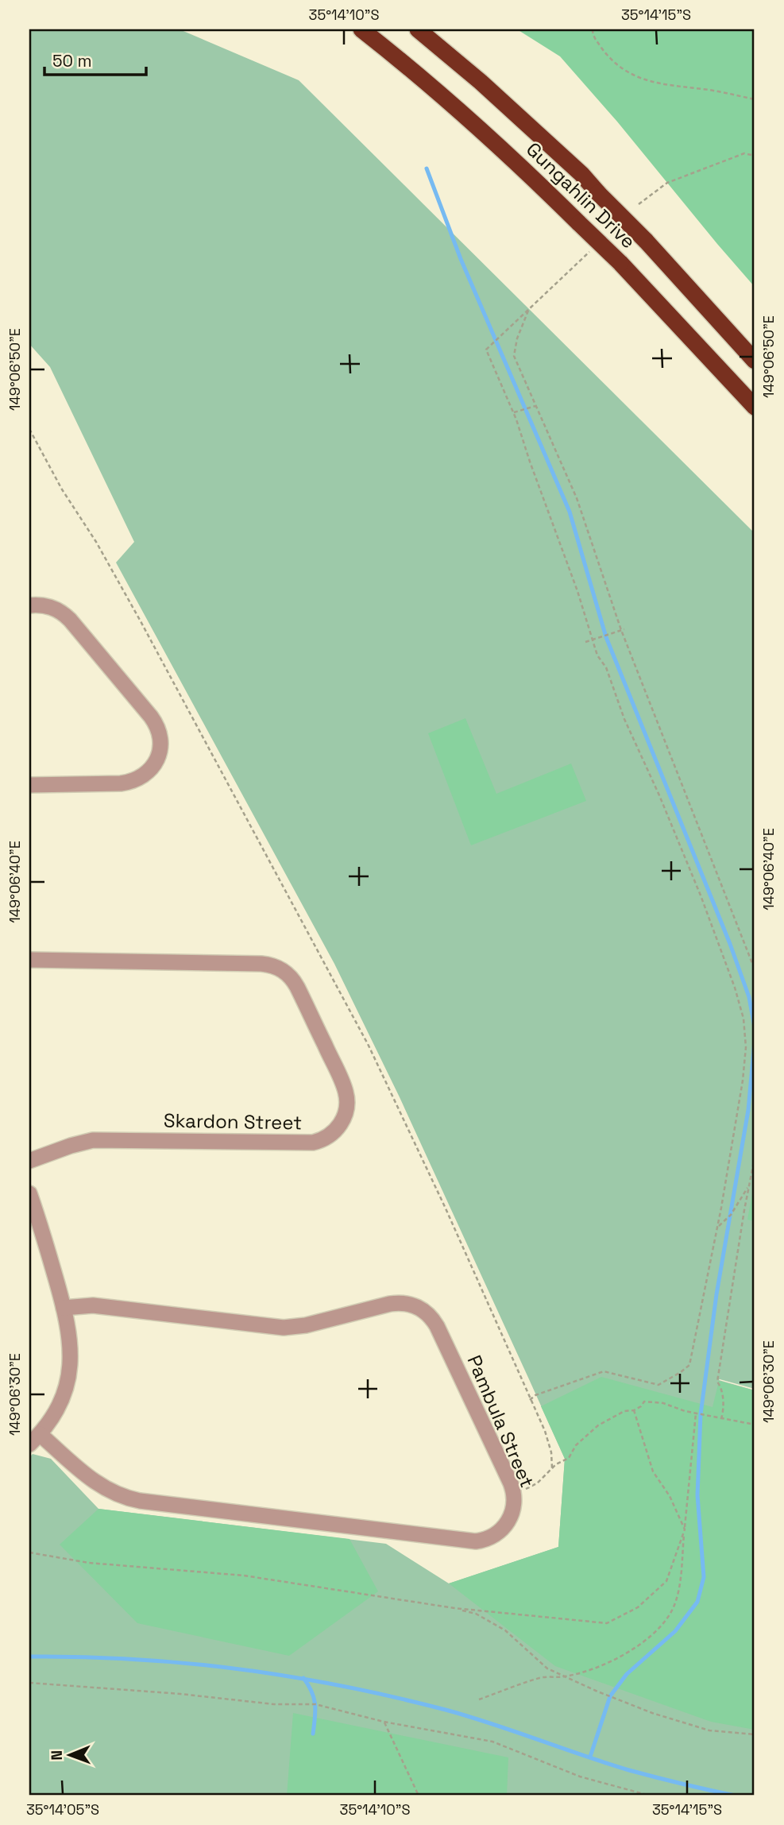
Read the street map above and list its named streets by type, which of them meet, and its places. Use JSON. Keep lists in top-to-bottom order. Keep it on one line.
{"streets":{"highway":["Gungahlin Drive"],"street":["Skardon Street","Pambula Street"]},"scale_bar":"50 m","north":"left","coordinates":["35°14'10\"S","35°14'15\"S","149°06'50\"E","149°06'40\"E","149°06'30\"E","35°14'05\"S"]}
